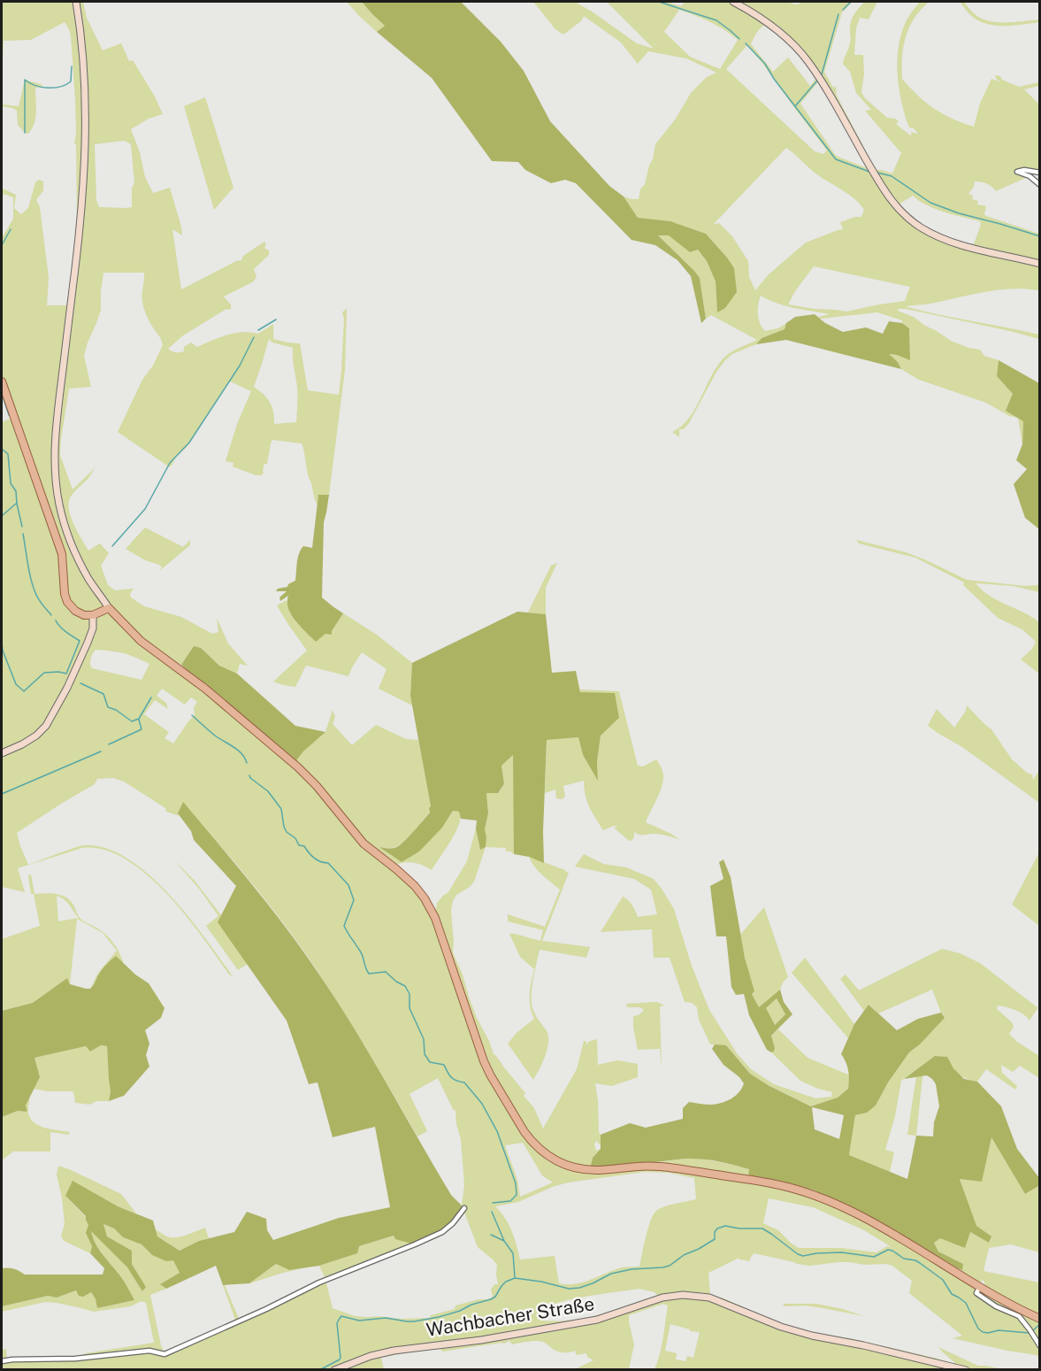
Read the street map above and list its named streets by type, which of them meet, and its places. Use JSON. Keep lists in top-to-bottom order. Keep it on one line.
{"streets":{"street":["Wachbacher Straße"]}}
